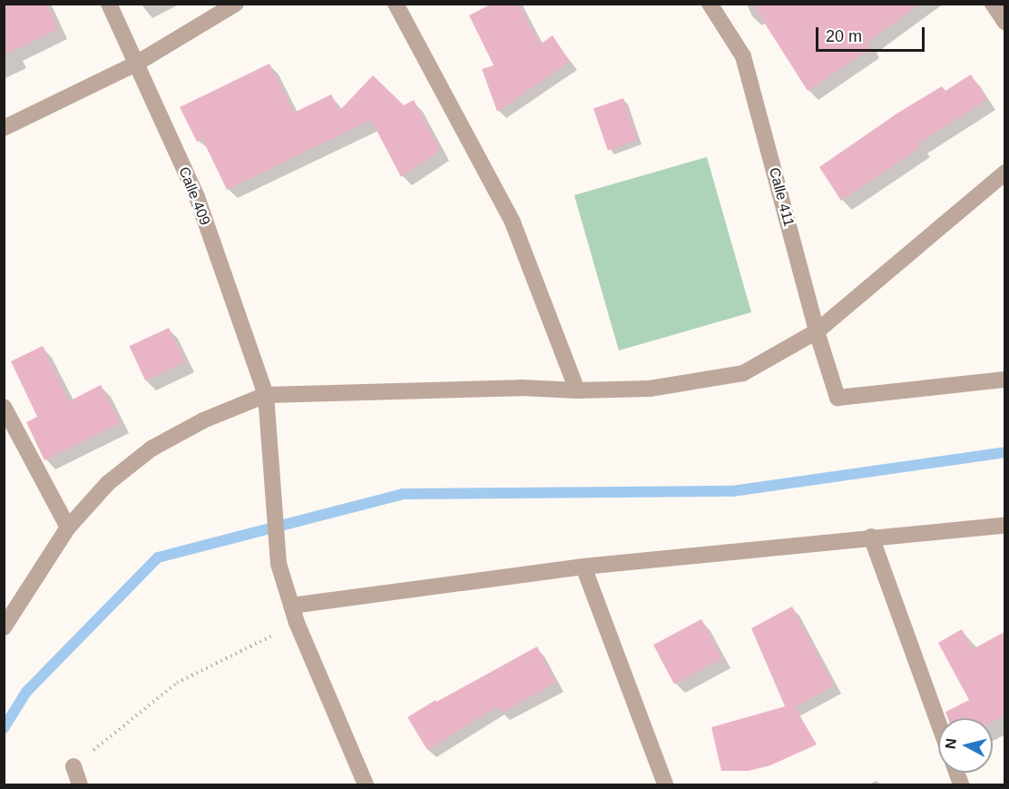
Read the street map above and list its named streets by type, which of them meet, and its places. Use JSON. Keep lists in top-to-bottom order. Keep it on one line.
{"streets":{"street":["Calle 409","Calle 411"]},"scale_bar":"20 m","north":"left"}
